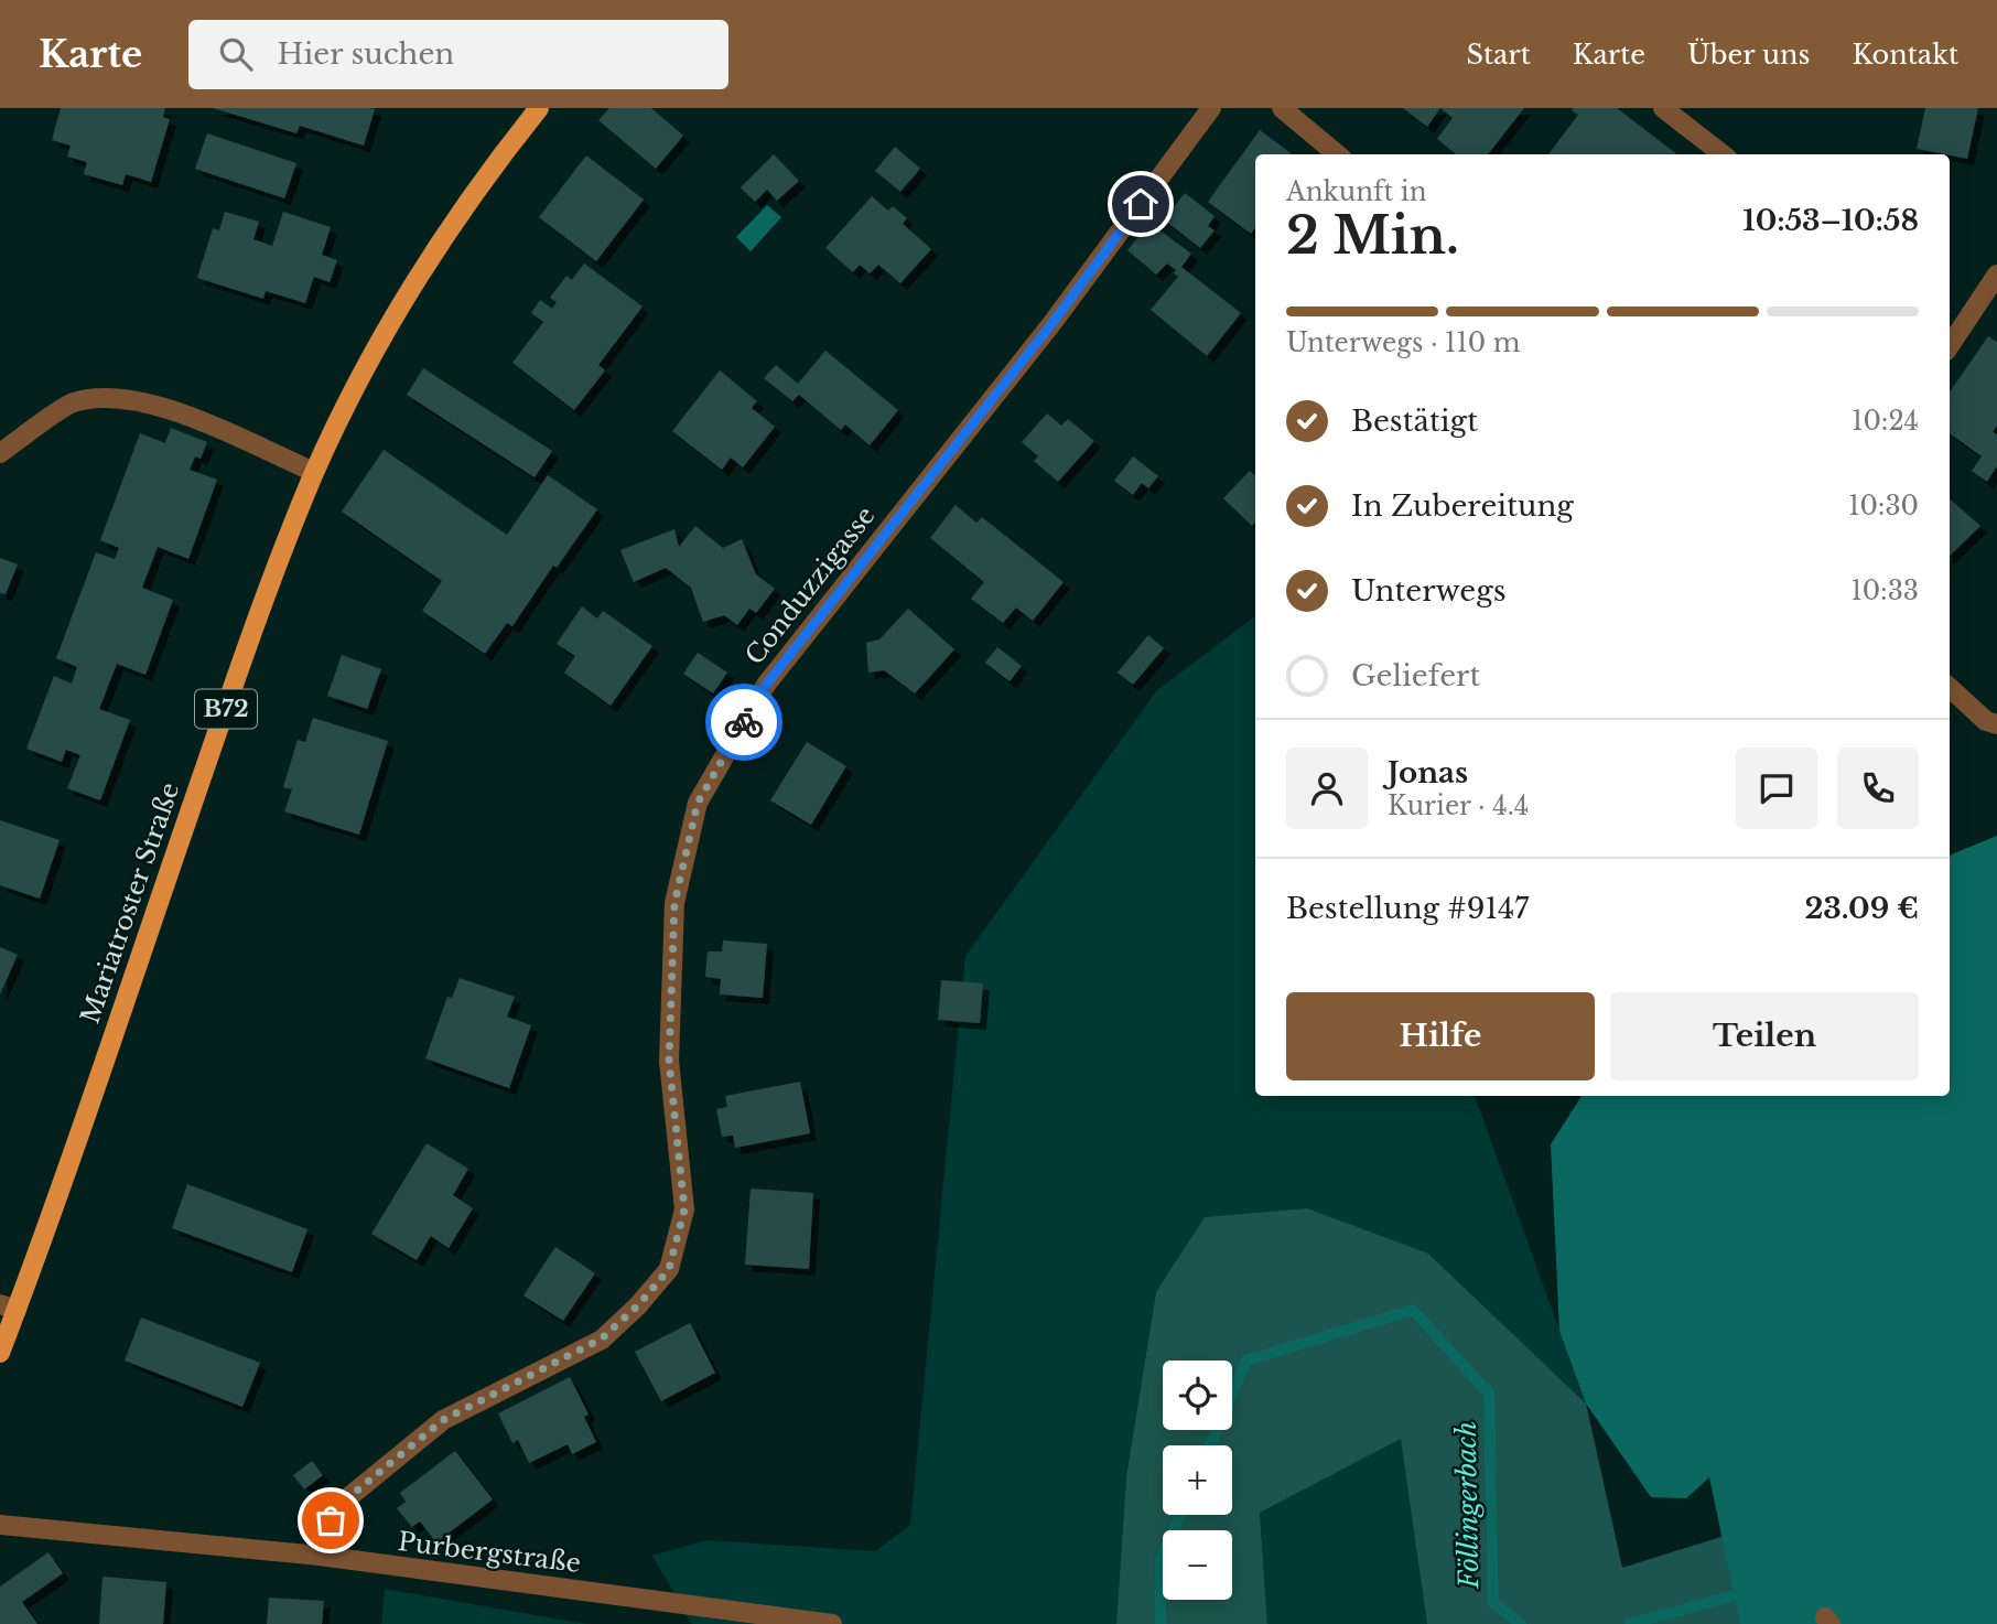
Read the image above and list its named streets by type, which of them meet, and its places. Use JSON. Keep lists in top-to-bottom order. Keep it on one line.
{"streets":{"main road":["B72","Mariatroster Straße"],"street":["Conduzzigasse","Purbergstraße"]},"crossings":[["Conduzzigasse","Purbergstraße"]],"water":["Föllingerbach"],"page":{"header":"Karte","search":"Hier suchen","nav":["Start","Karte","Über uns","Kontakt"],"heading":["2 Min.","Ankunft in","10:53–10:58"],"panel":["Jonas","Kurier · 4.4","Bestellung #9147","23.09 €"],"bar":"Unterwegs · 110 m","list":[["Bestätigt","10:24"],["In Zubereitung","10:30"],["Unterwegs","10:33"],"Geliefert"],"buttons":["Hilfe","Teilen"],"map_buttons":["+","−"]}}
